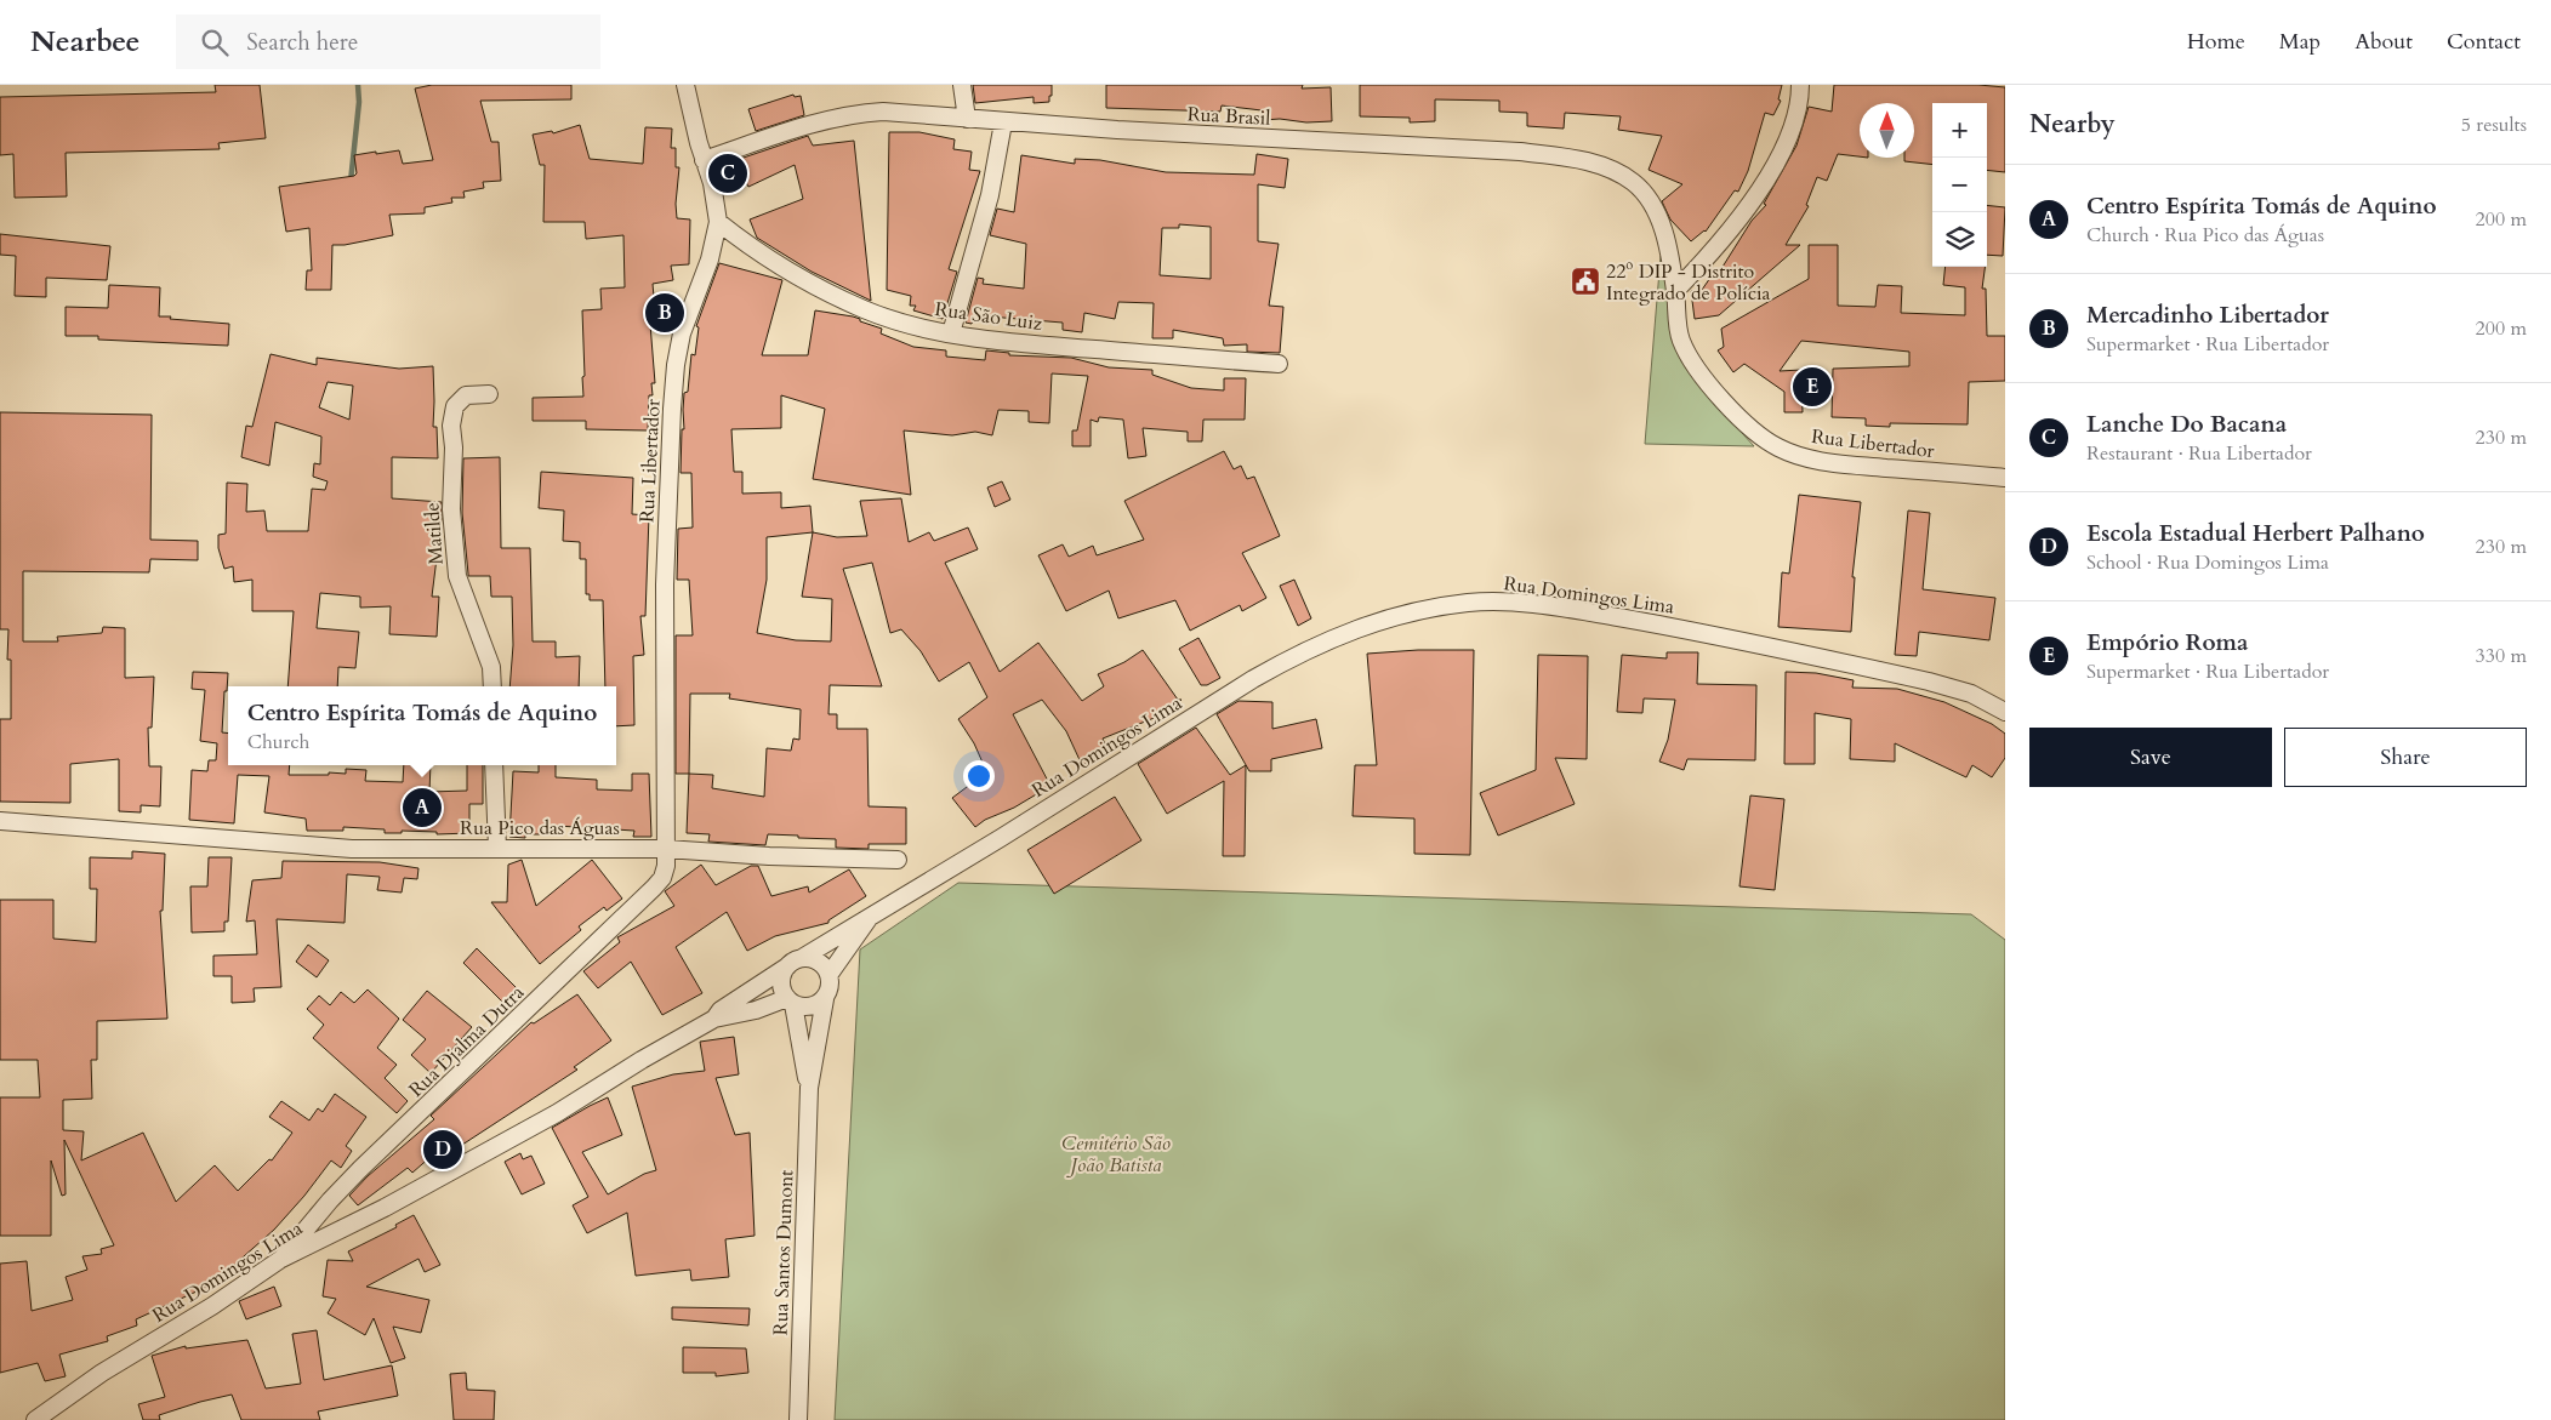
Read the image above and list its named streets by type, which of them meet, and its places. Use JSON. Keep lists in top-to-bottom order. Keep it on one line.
{"streets":{"street":["Rua Brasil","Rua São Luiz","Rua Libertador","Matilde","Rua Domingos Lima","Rua Pico das Águas","Rua Djalma Dutra","Rua Santos Dumont"]},"crossings":[["Rua Brasil","Rua Libertador"],["Rua São Luiz","Rua Libertador"],["Rua Libertador","Rua Pico das Águas"],["Rua Libertador","Rua Djalma Dutra"],["Rua Domingos Lima","Rua Djalma Dutra"],["Rua Domingos Lima","Rua Santos Dumont"],["Rua Pico das Águas","Rua Djalma Dutra"]],"parks":["Cemitério São João Batista"],"places":{"public building":["22º DIP - Distrito Integrado de Polícia"]},"north":"top","page":{"header":"Nearbee","search":"Search here","nav":["Home","Map","About","Contact"],"heading":["Nearby","5 results"],"map_buttons":["+","−"],"pins":["C","B","E","A","D"],"list":[{"mark":"A","name":"Centro Espírita Tomás de Aquino","note":"Church · Rua Pico das Águas","value":"200 m"},{"mark":"B","name":"Mercadinho Libertador","note":"Supermarket · Rua Libertador","value":"200 m"},{"mark":"C","name":"Lanche Do Bacana","note":"Restaurant · Rua Libertador","value":"230 m"},{"mark":"D","name":"Escola Estadual Herbert Palhano","note":"School · Rua Domingos Lima","value":"230 m"},{"mark":"E","name":"Empório Roma","note":"Supermarket · Rua Libertador","value":"330 m"}],"popup":["Centro Espírita Tomás de Aquino","Church"],"buttons":["Save","Share"]}}
